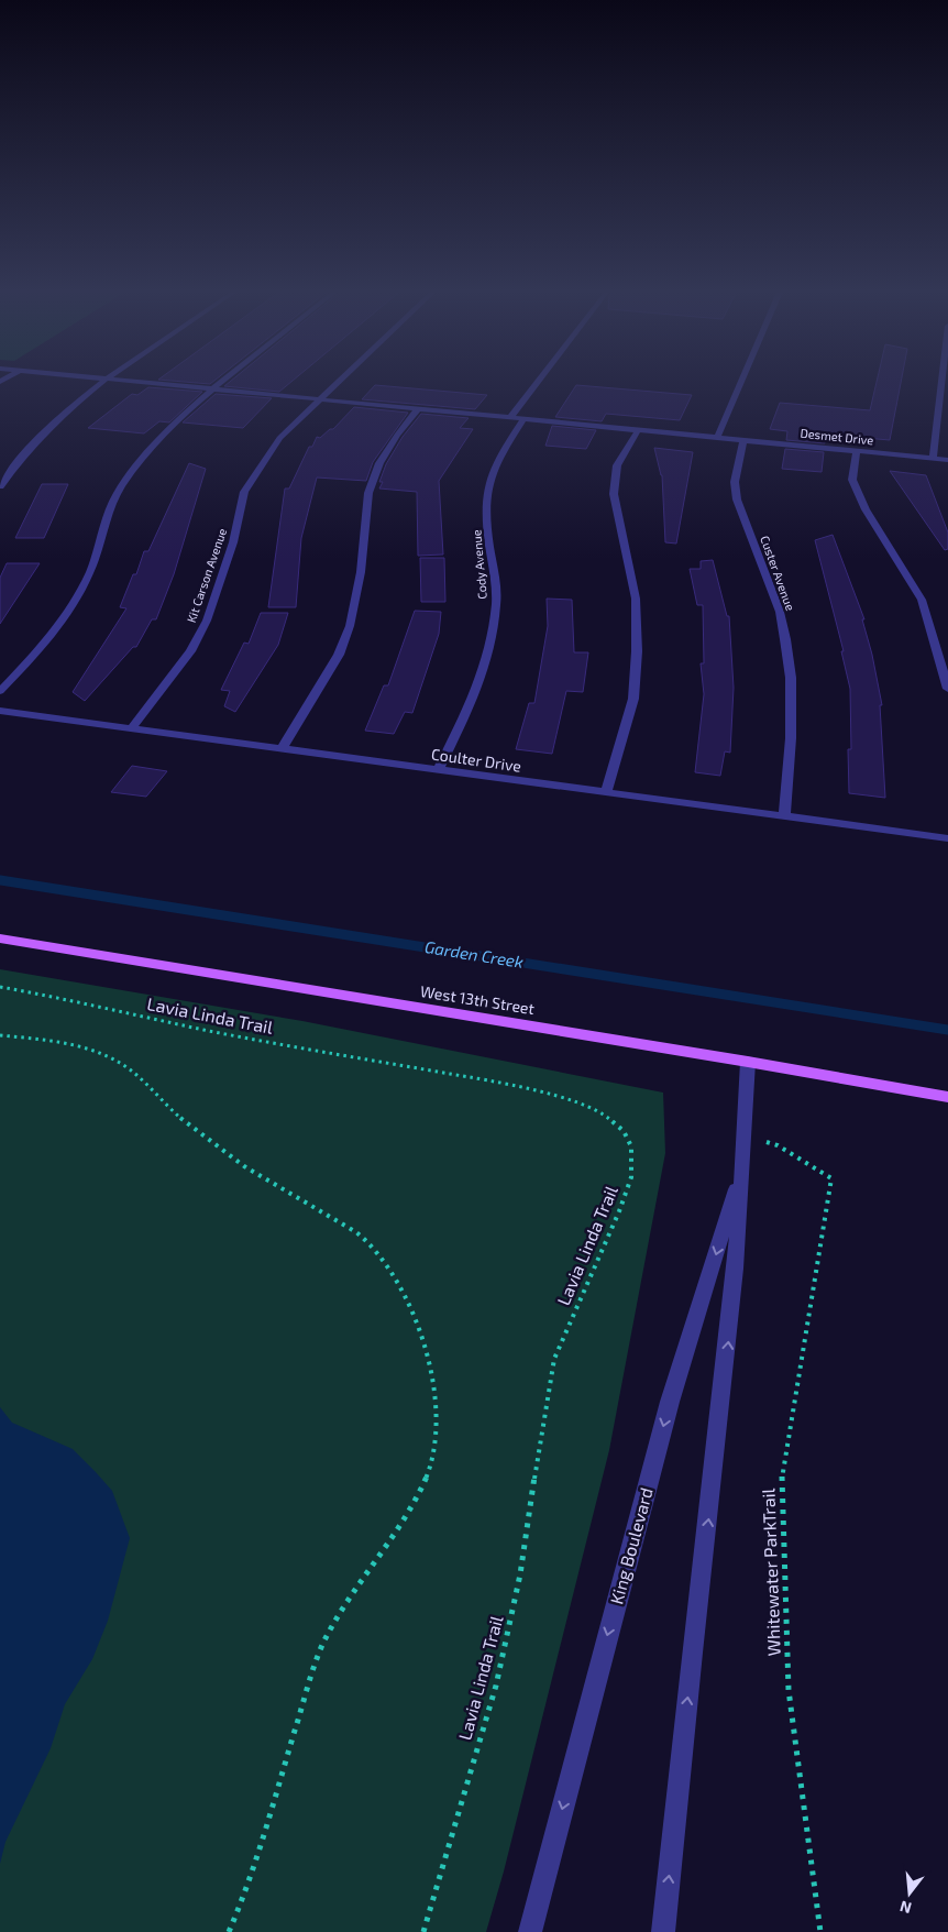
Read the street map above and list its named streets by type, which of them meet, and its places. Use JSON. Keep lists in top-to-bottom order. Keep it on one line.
{"streets":{"main road":["West 13th Street"],"street":["Desmet Drive","Cody Avenue","Custer Avenue","Kit Carson Avenue","Coulter Drive","King Boulevard"],"path":["Lavia Linda Trail","Whitewater ParkTrail"]},"crossings":[["Desmet Drive","Cody Avenue"],["Desmet Drive","Custer Avenue"],["Desmet Drive","Kit Carson Avenue"],["Cody Avenue","Coulter Drive"],["Custer Avenue","Coulter Drive"],["Kit Carson Avenue","Coulter Drive"],["West 13th Street","King Boulevard"],["King Boulevard","Whitewater ParkTrail"]],"water":["Garden Creek"],"north":"bottom"}
